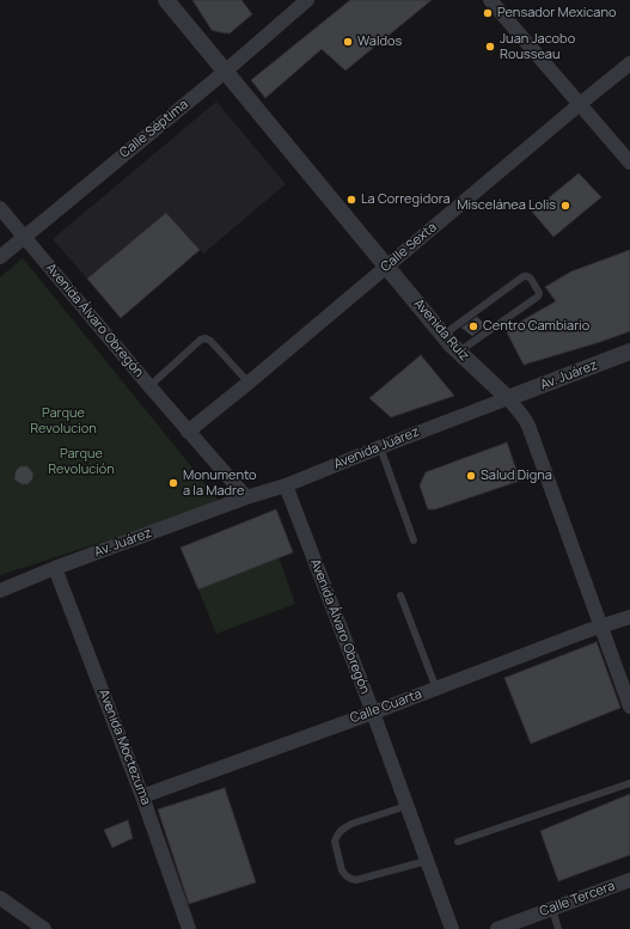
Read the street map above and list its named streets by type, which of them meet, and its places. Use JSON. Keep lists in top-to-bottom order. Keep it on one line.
{"streets":{"street":["Calle Séptima","Calle Sexta","Avenida Álvaro Obregón","Avenida Ruíz","Av. Juárez","Avenida Juárez","Calle Cuarta","Avenida Moctezuma","Calle Tercera"]},"crossings":[["Calle Séptima","Avenida Álvaro Obregón"],["Calle Séptima","Avenida Ruíz"],["Calle Sexta","Avenida Álvaro Obregón"],["Calle Sexta","Avenida Ruíz"],["Avenida Álvaro Obregón","Av. Juárez"],["Avenida Álvaro Obregón","Avenida Juárez"],["Avenida Álvaro Obregón","Calle Cuarta"],["Avenida Ruíz","Av. Juárez"],["Avenida Ruíz","Avenida Juárez"],["Avenida Ruíz","Calle Cuarta"],["Av. Juárez","Avenida Juárez"],["Av. Juárez","Avenida Moctezuma"],["Calle Cuarta","Avenida Moctezuma"]],"parks":["Parque Revolucion","Parque Revolución"],"places":["Pensador Mexicano","Waldos","Juan Jacobo Rousseau","La Corregidora","Miscelánea Lolis","Centro Cambiario","Salud Digna","Monumento a la Madre"]}
